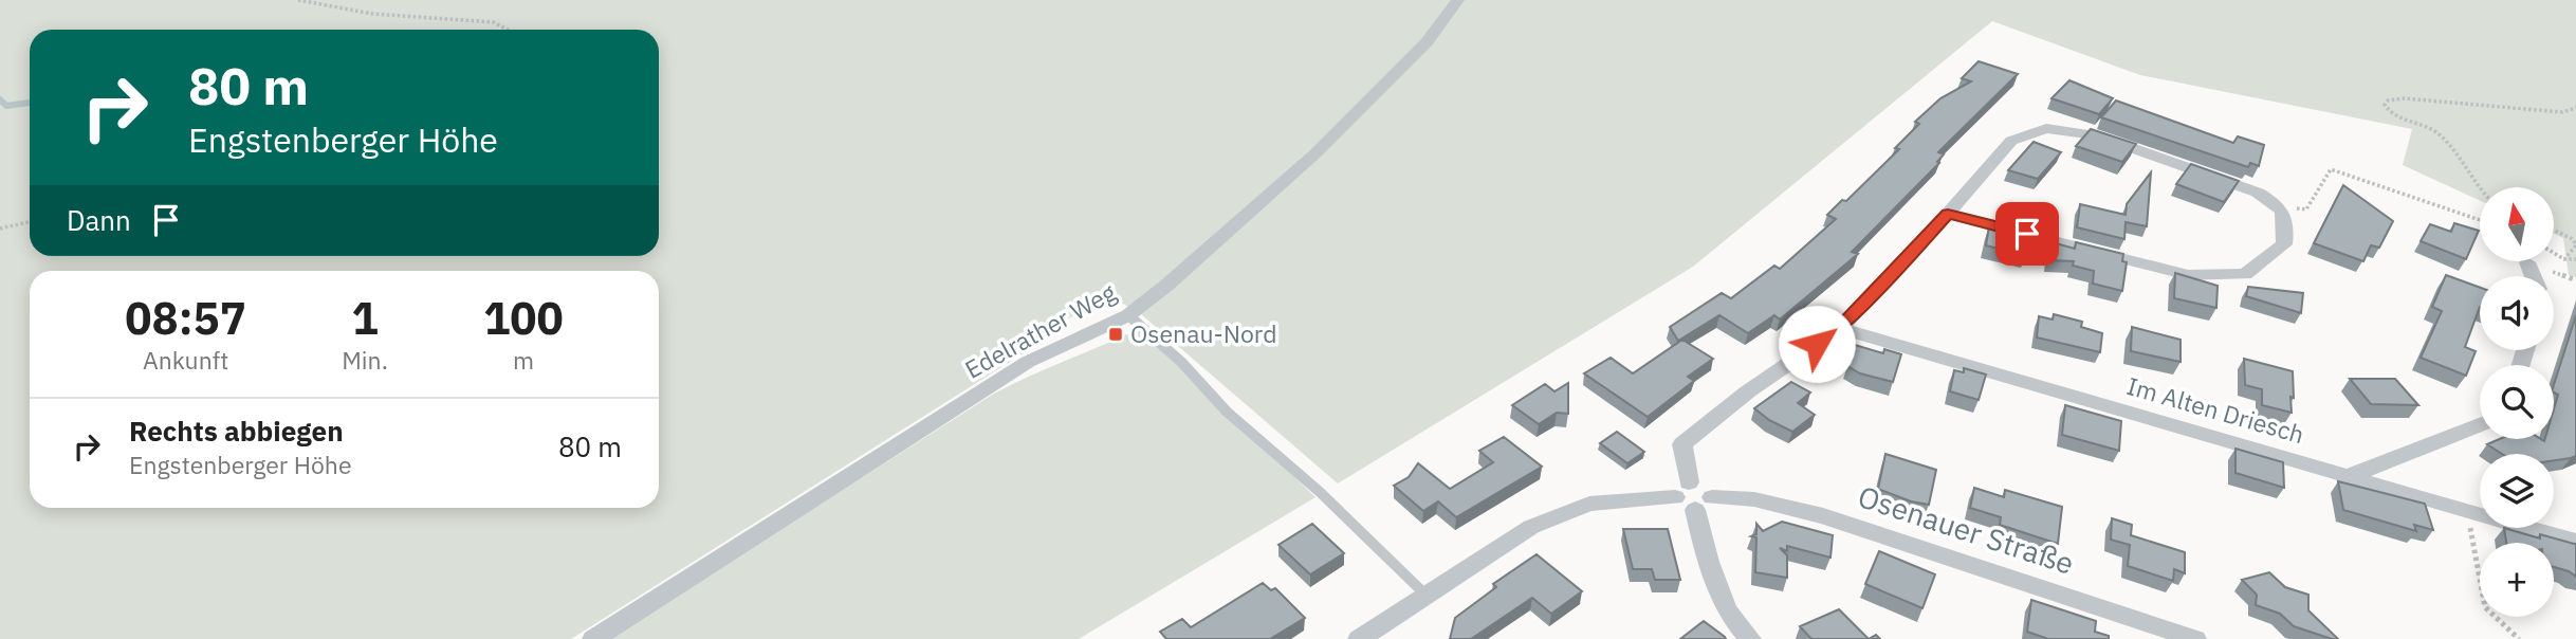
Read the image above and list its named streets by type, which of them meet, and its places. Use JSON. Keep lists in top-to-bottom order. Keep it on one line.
{"streets":{"street":["Edelrather Weg","Im Alten Driesch","Osenauer Straße"]},"places":{"transit":["Osenau-Nord"]},"north":"top","page":{"turn":["80 m","Engstenberger Höhe"],"then":"Dann","map_buttons":"+","eta":["08:57","Ankunft","1","Min.","100","m"],"list":[{"name":"Rechts abbiegen","note":"Engstenberger Höhe","value":"80 m"}]}}
